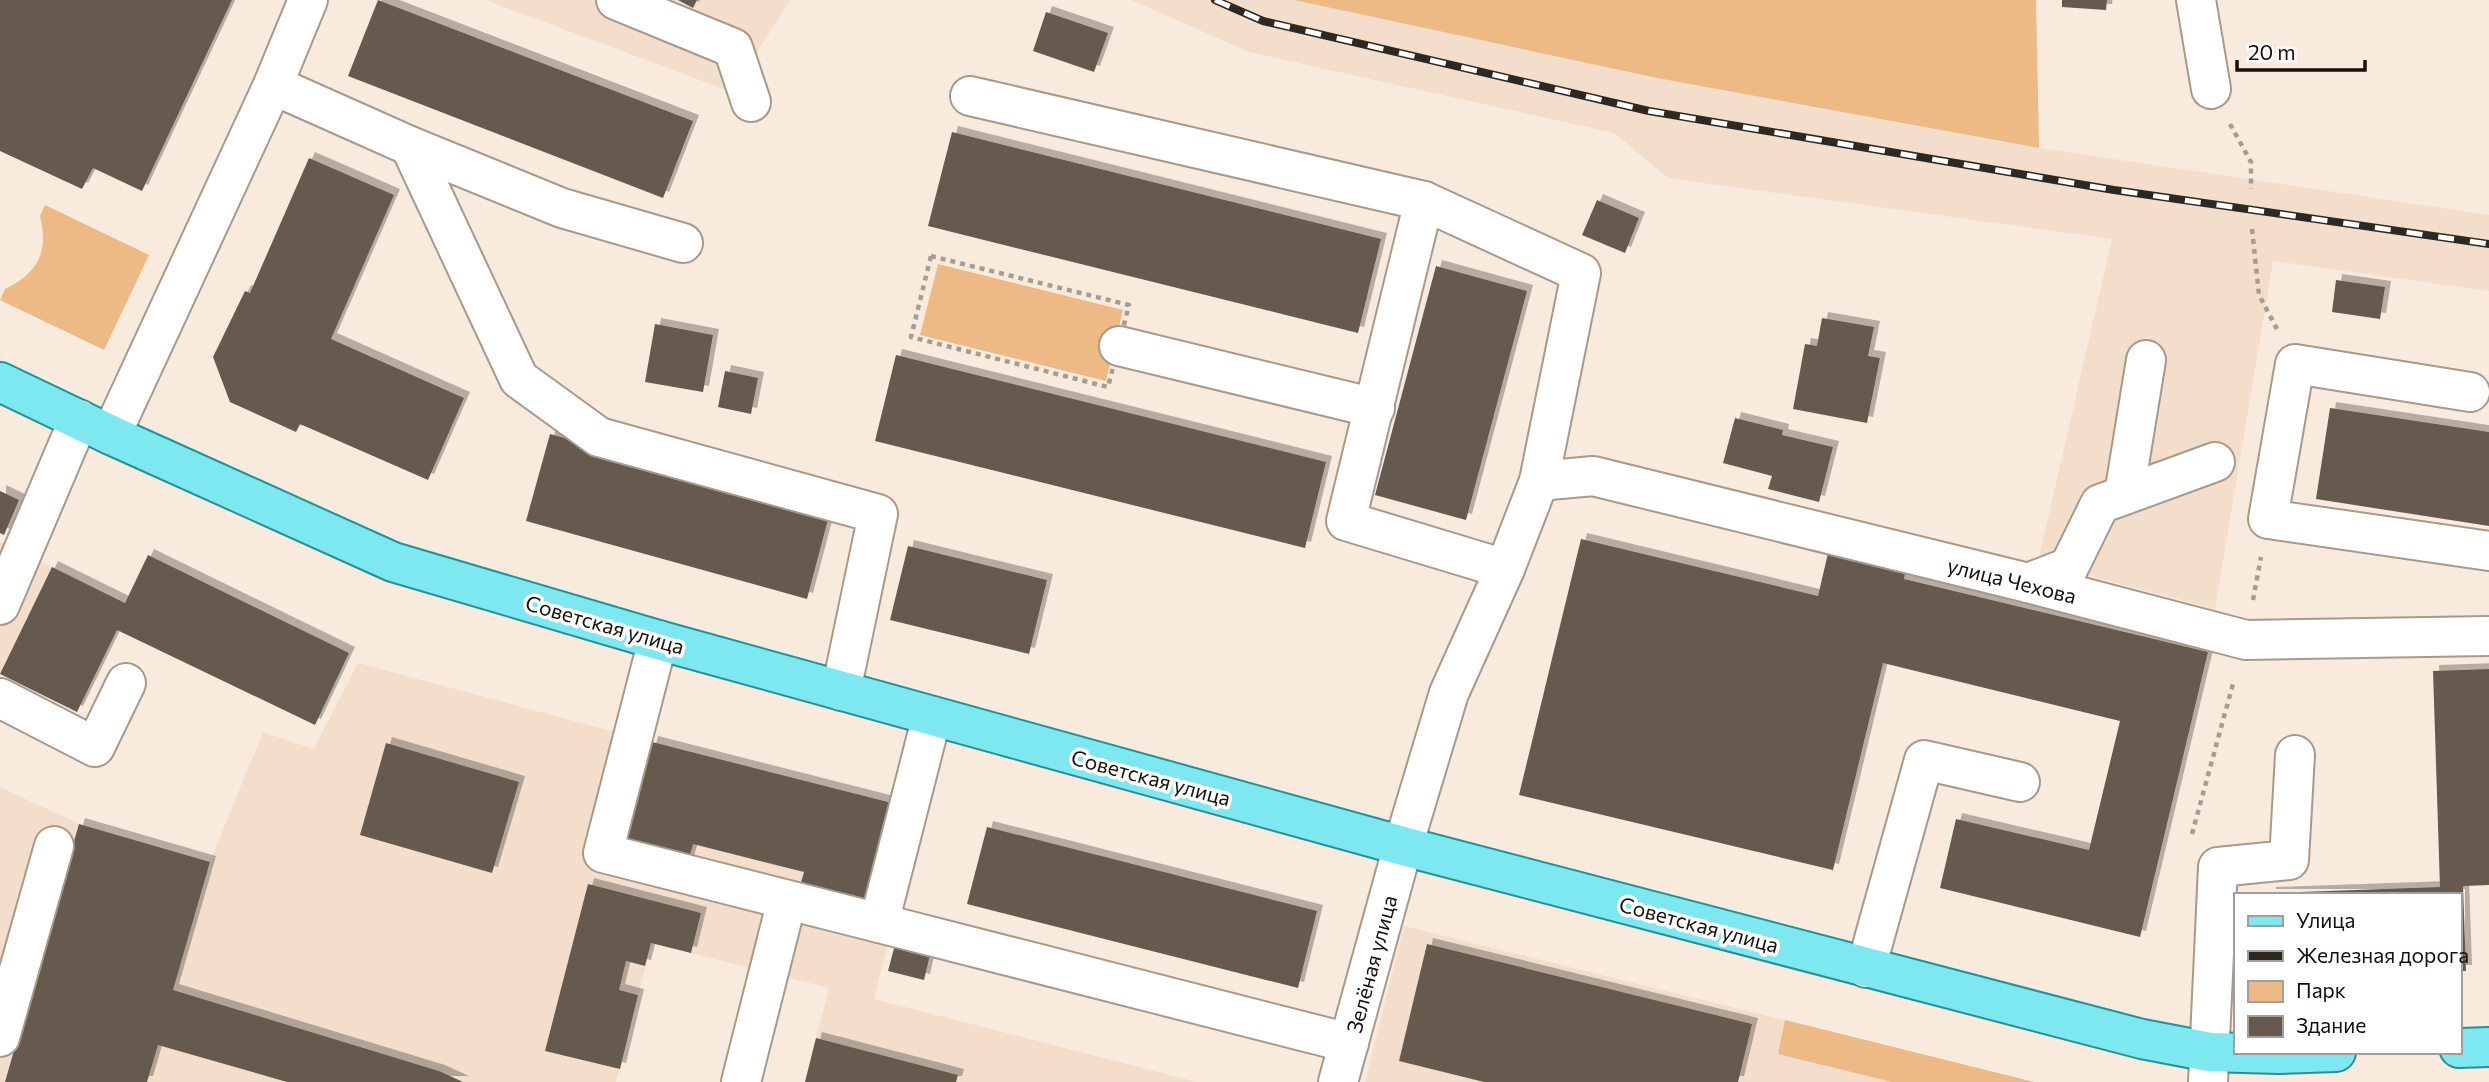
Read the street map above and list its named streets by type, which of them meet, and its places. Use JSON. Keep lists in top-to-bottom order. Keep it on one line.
{"streets":{"main road":["Советская улица"],"street":["улица Чехова","Зелёная улица"]},"crossings":[["улица Чехова","Зелёная улица"],["Советская улица","Зелёная улица"]],"legend":["Улица","Железная дорога","Парк","Здание"],"scale_bar":"20 m"}
